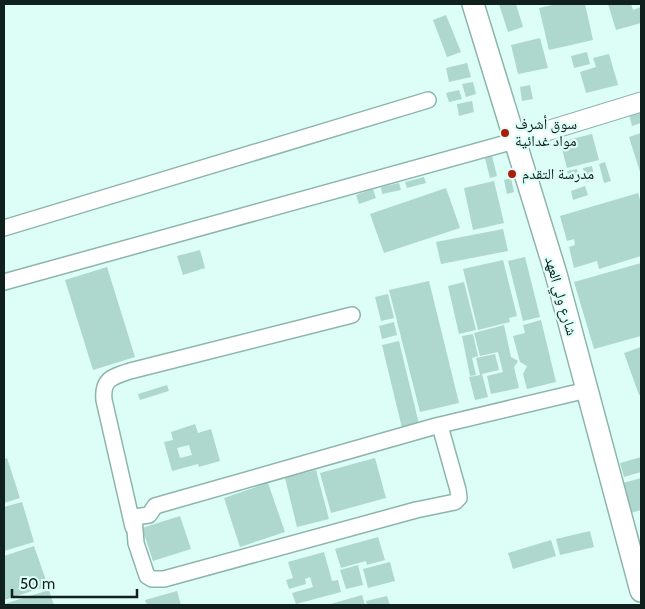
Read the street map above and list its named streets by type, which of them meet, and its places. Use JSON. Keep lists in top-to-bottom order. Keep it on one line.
{"streets":{"main road":["شارع ولي العهد"]},"places":["سوق أشرف مواد غدائية","مدرسة التقدم"],"scale_bar":"50 m"}
